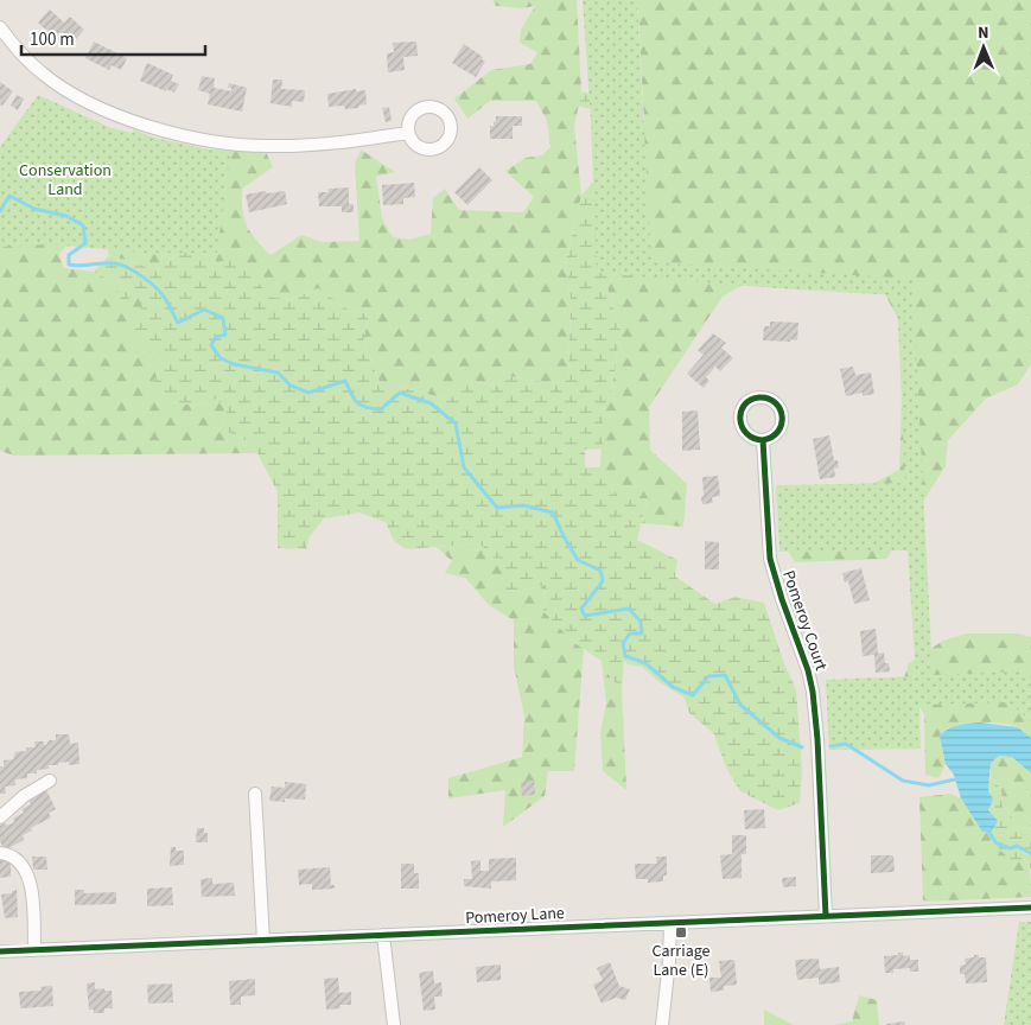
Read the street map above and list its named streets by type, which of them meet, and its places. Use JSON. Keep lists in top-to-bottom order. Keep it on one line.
{"streets":{"street":["Pomeroy Court","Pomeroy Lane"]},"crossings":[["Pomeroy Court","Pomeroy Lane"]],"parks":["Conservation Land"],"places":{"transit":["Carriage Lane (E)"]},"scale_bar":"100 m","north":"top"}
